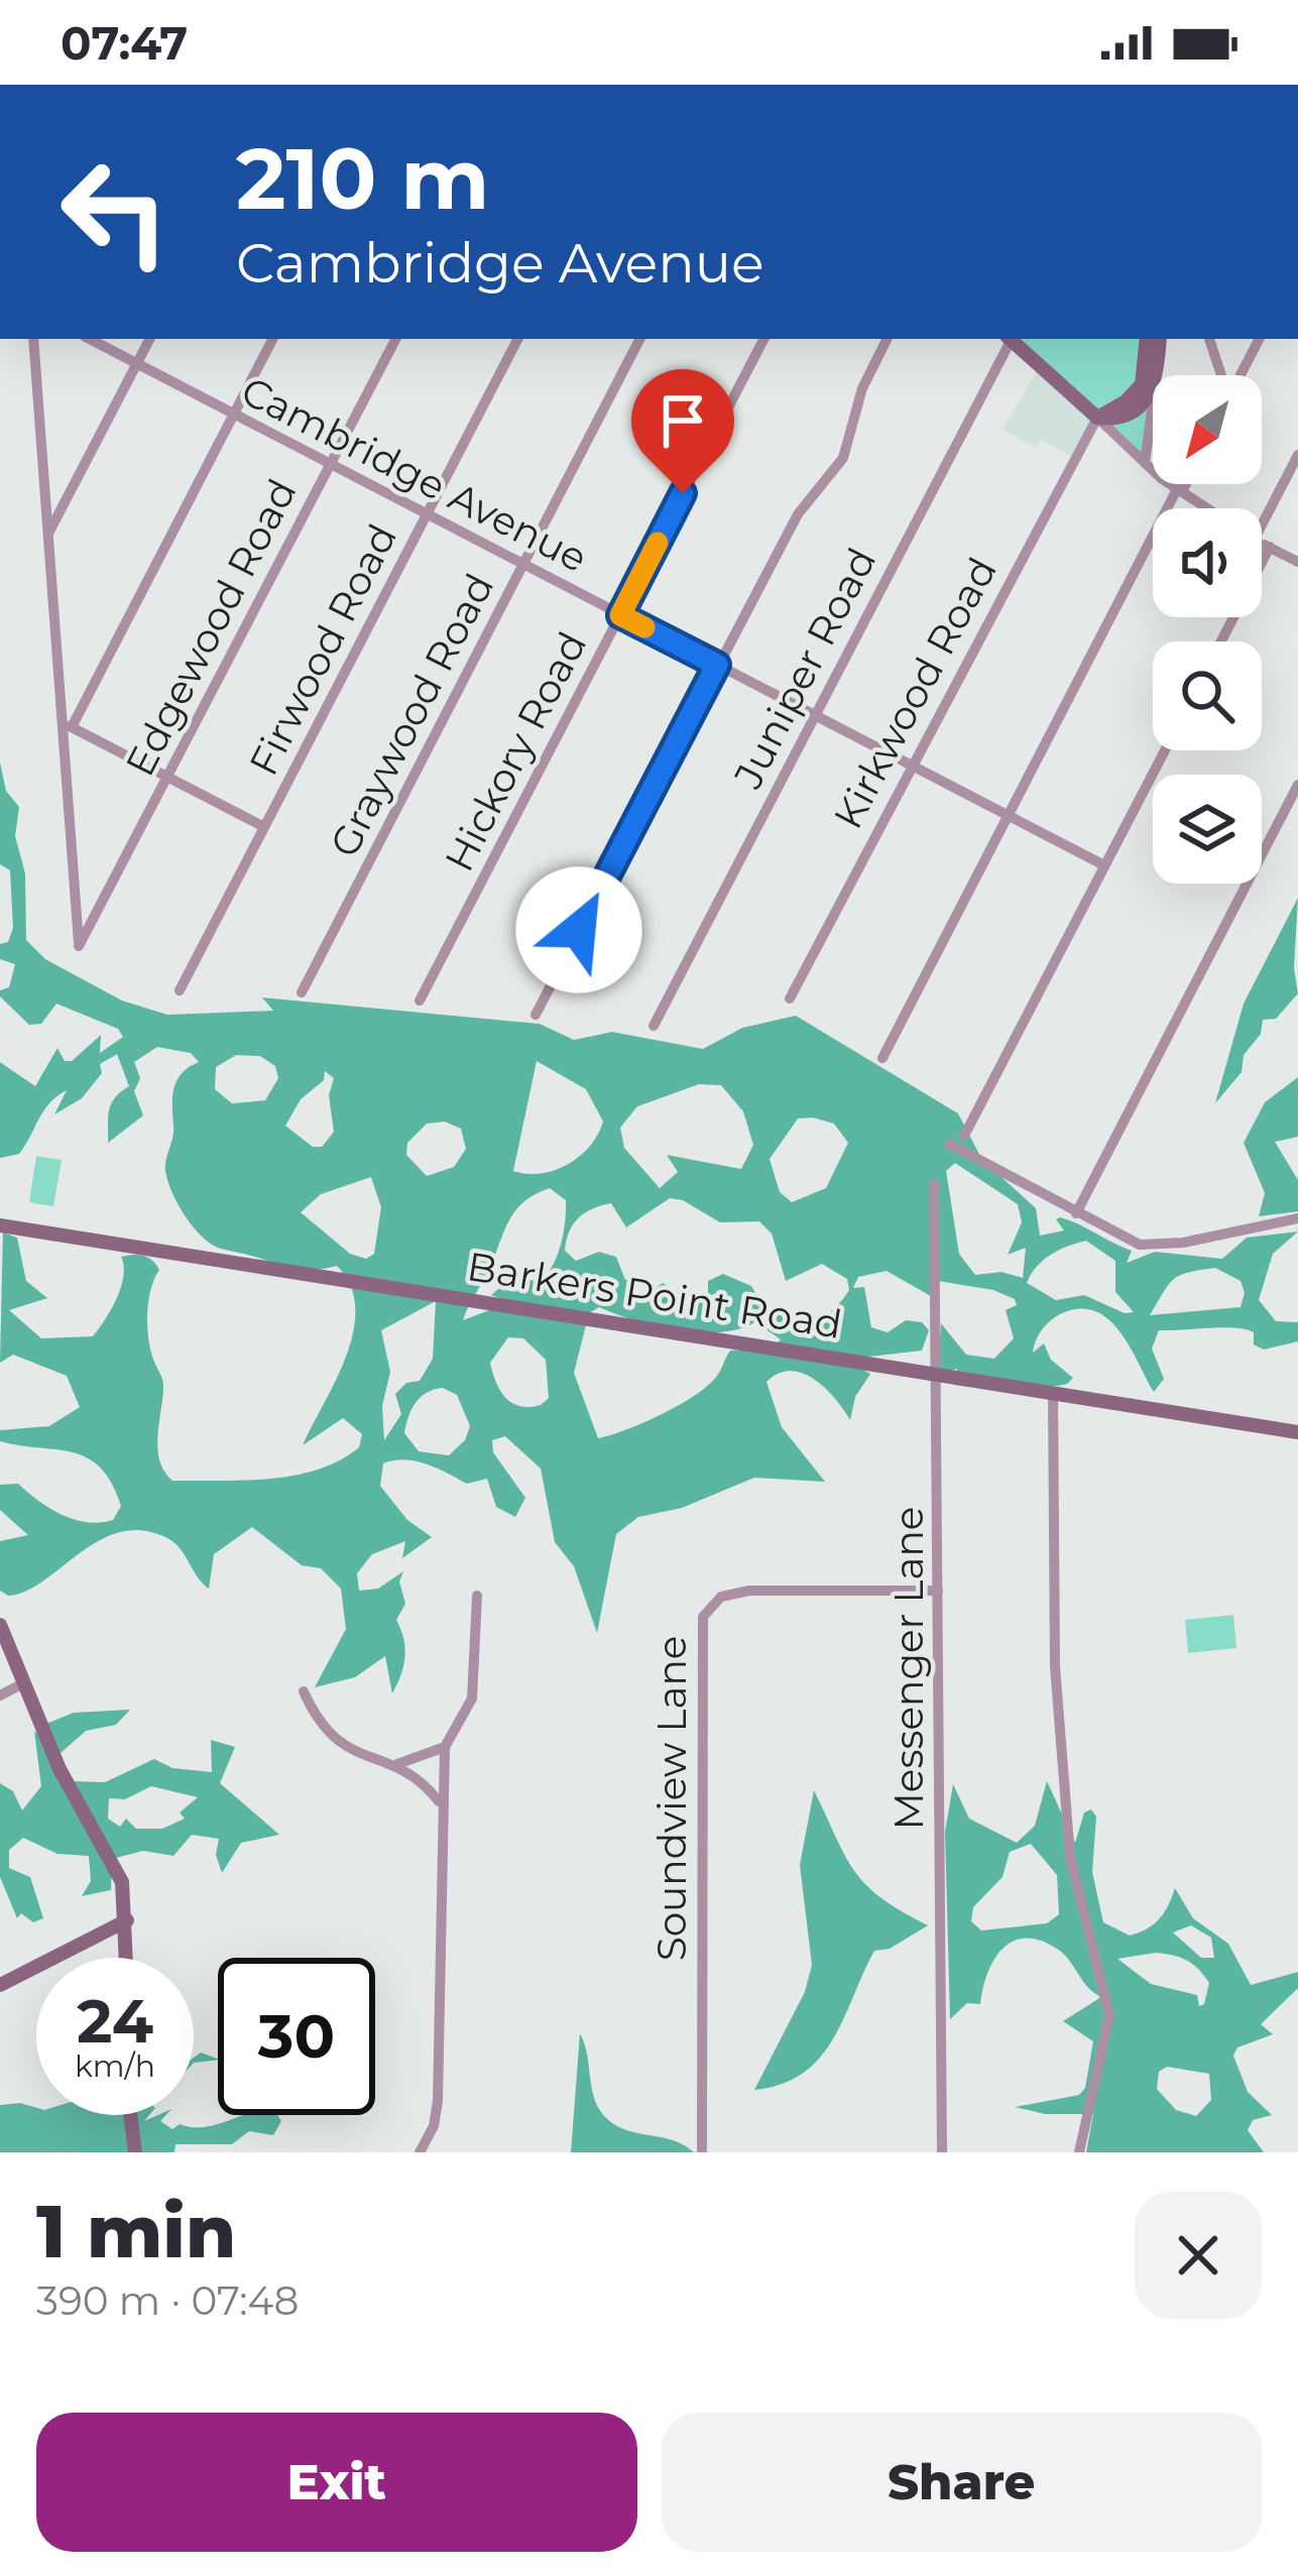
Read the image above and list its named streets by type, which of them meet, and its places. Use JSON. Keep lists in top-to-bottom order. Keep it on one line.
{"streets":{"street":["Cambridge Avenue","Edgewood Road","Firwood Road","Juniper Road","Kirkwood Road","Graywood Road","Hickory Road","Barkers Point Road","Messenger Lane","Soundview Lane"]},"crossings":[["Cambridge Avenue","Edgewood Road"],["Cambridge Avenue","Firwood Road"],["Cambridge Avenue","Juniper Road"],["Cambridge Avenue","Kirkwood Road"],["Cambridge Avenue","Graywood Road"],["Cambridge Avenue","Hickory Road"],["Barkers Point Road","Messenger Lane"],["Messenger Lane","Soundview Lane"]],"north":"bottom left","page":{"status":"07:47","turn":["210 m","Cambridge Avenue"],"speed":"24 km/h","limit":"30","heading":["1 min","390 m · 07:48"],"buttons":["Exit","Share"]}}
